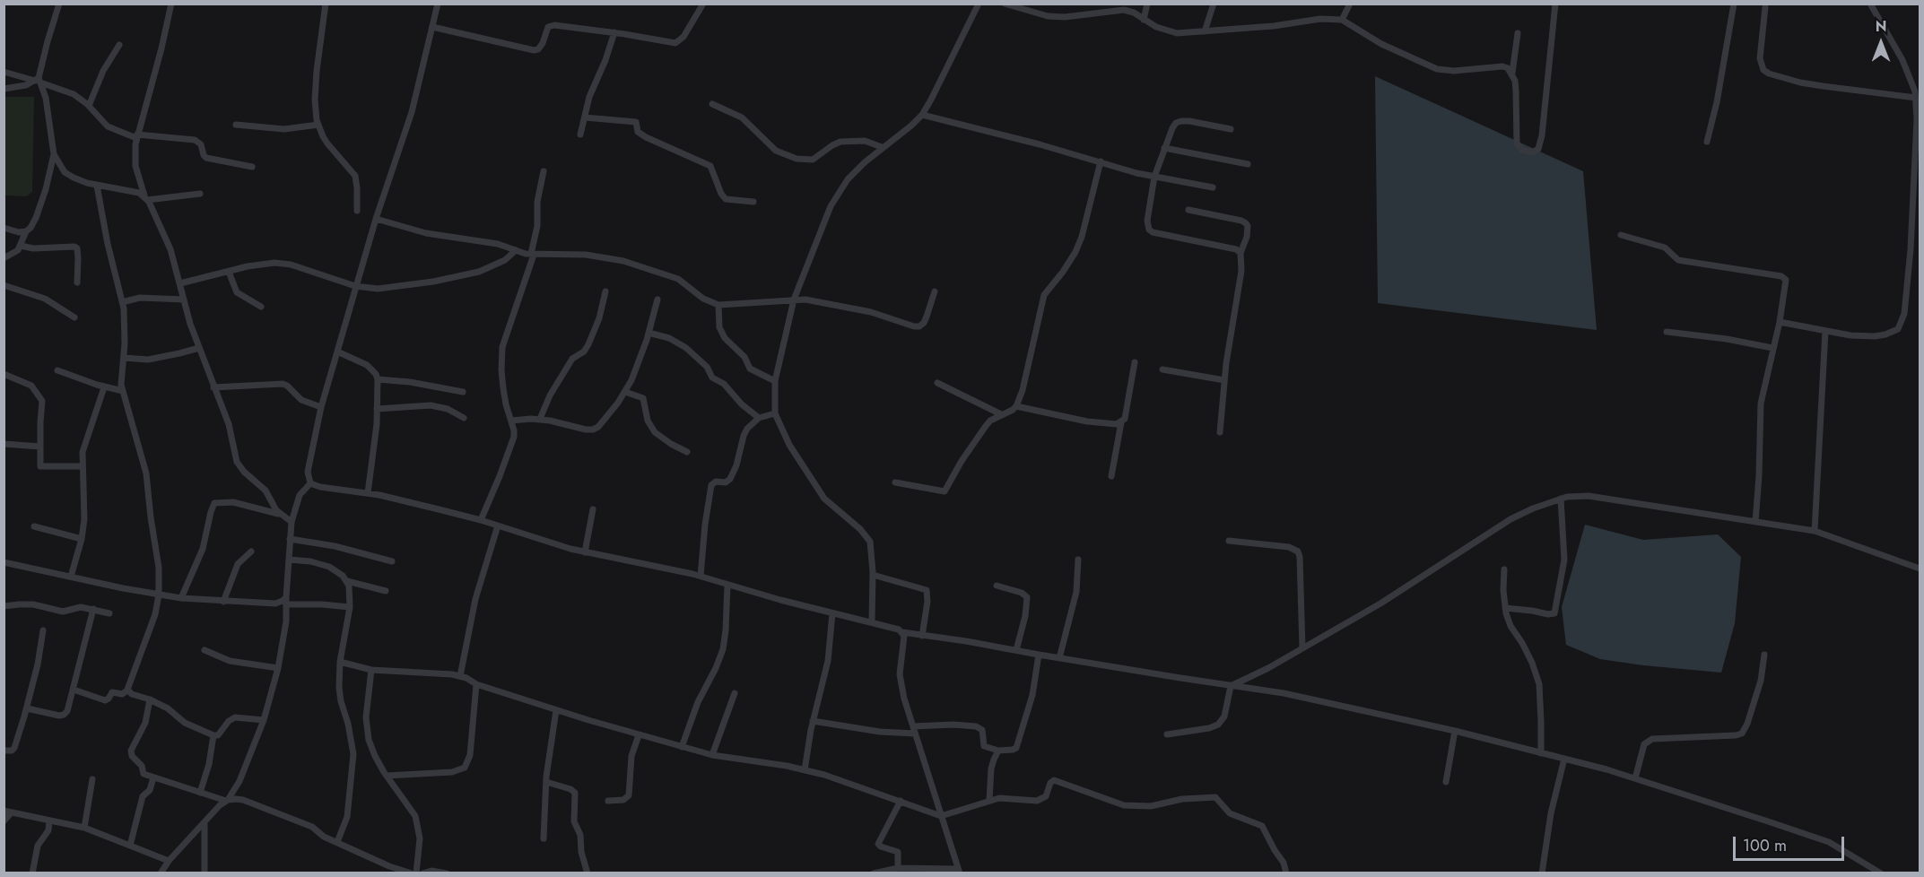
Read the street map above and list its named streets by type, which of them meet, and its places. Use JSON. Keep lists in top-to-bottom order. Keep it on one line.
{"scale_bar":"100 m","north":"top"}
